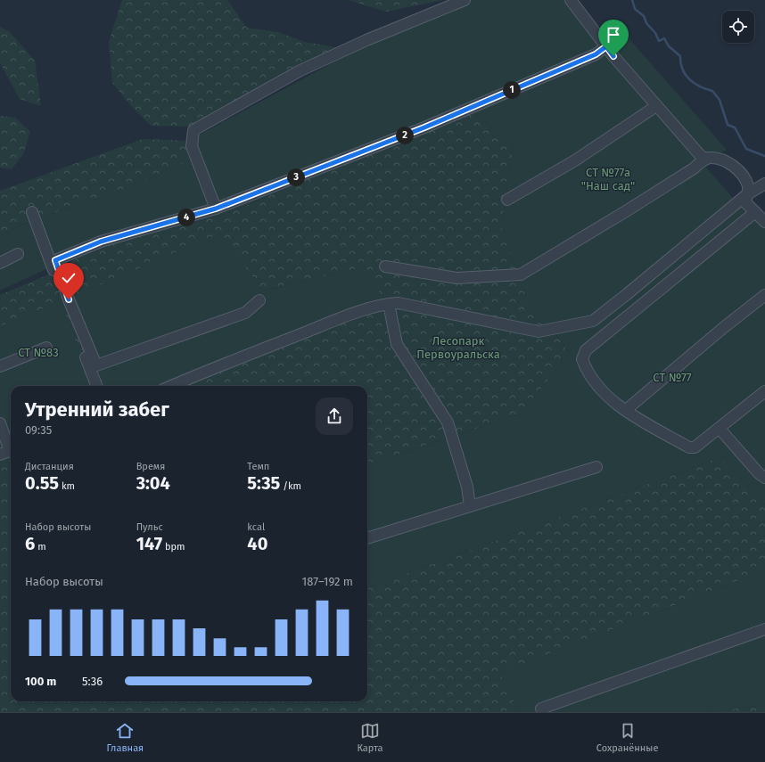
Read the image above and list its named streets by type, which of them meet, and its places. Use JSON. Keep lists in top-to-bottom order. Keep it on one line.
{"parks":["СТ №77а \"Наш сад\"","Лесопарк Первоуральска","СТ №83","СТ №77"],"page":{"pins":["1","2","3","4"],"heading":["Утренний забег","09:35"],"stats":[["Дистанция","0.55 km"],["Время","3:04"],["Темп","5:35 /km"],["Набор высоты","6 m"],["Пульс","147 bpm"],["kcal","40"]],"chart":["Набор высоты","187–192 m"],"list":[{"name":"100 m","note":"5:36"}],"tabs":["Главная","Карта","Сохранённые"]}}
